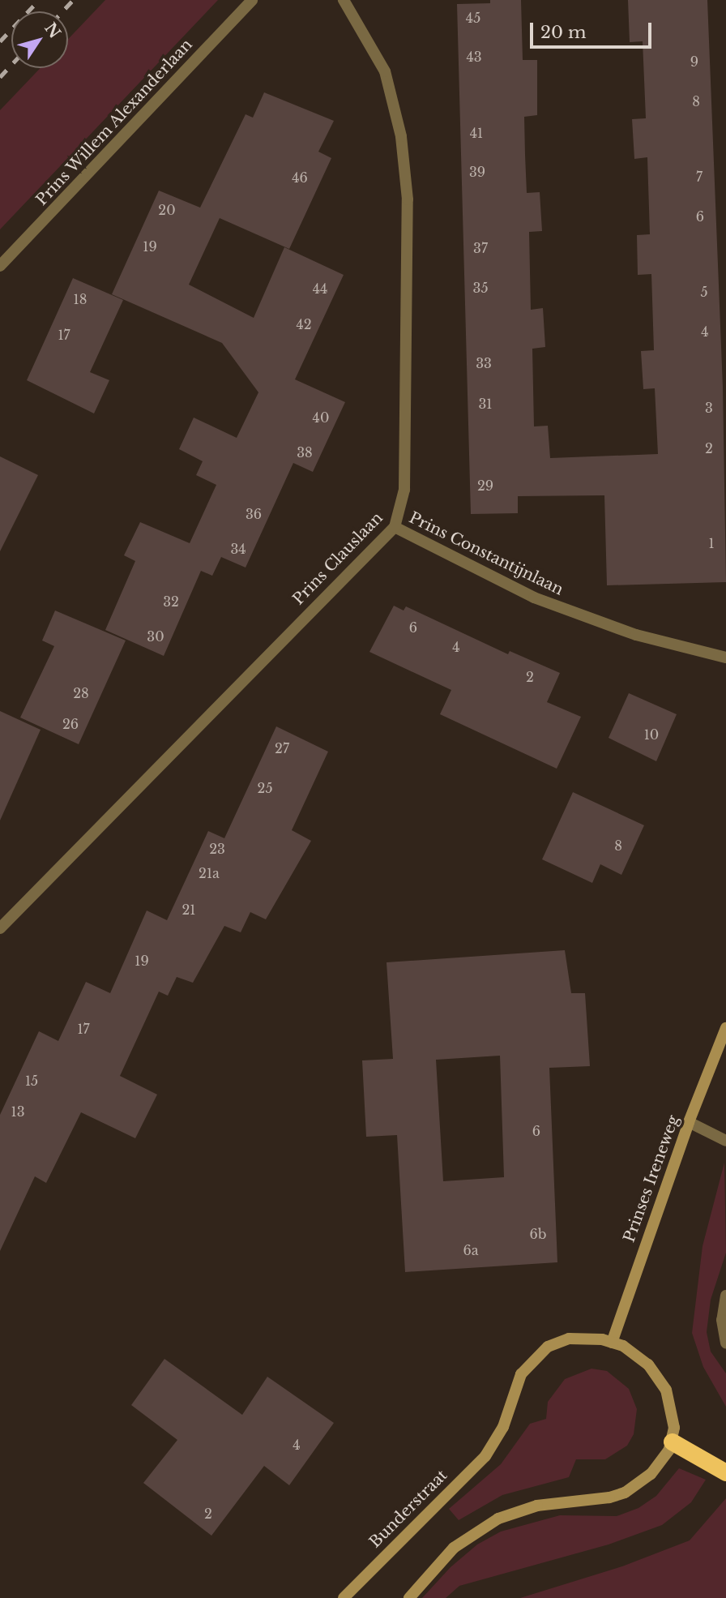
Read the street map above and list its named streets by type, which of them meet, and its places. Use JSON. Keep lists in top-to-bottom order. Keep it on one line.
{"streets":{"main road":["Prinses Ireneweg","Bunderstraat"],"street":["Prins Willem Alexanderlaan","Prins Constantijnlaan","Prins Clauslaan"]},"crossings":[["Prins Constantijnlaan","Prins Clauslaan"],["Prinses Ireneweg","Bunderstraat"]],"house_numbers":["45","43","9","8","41","39","7","46","20","6","19","37","35","44","5","18","42","4","17","33","31","3","40","2","38","29","36","1","34","32","6","30","4","2","28","26","10","27","25","8","23","21a","21","19","17","15","13","6","6b","6a","4","2"],"scale_bar":"20 m","north":"top right"}
